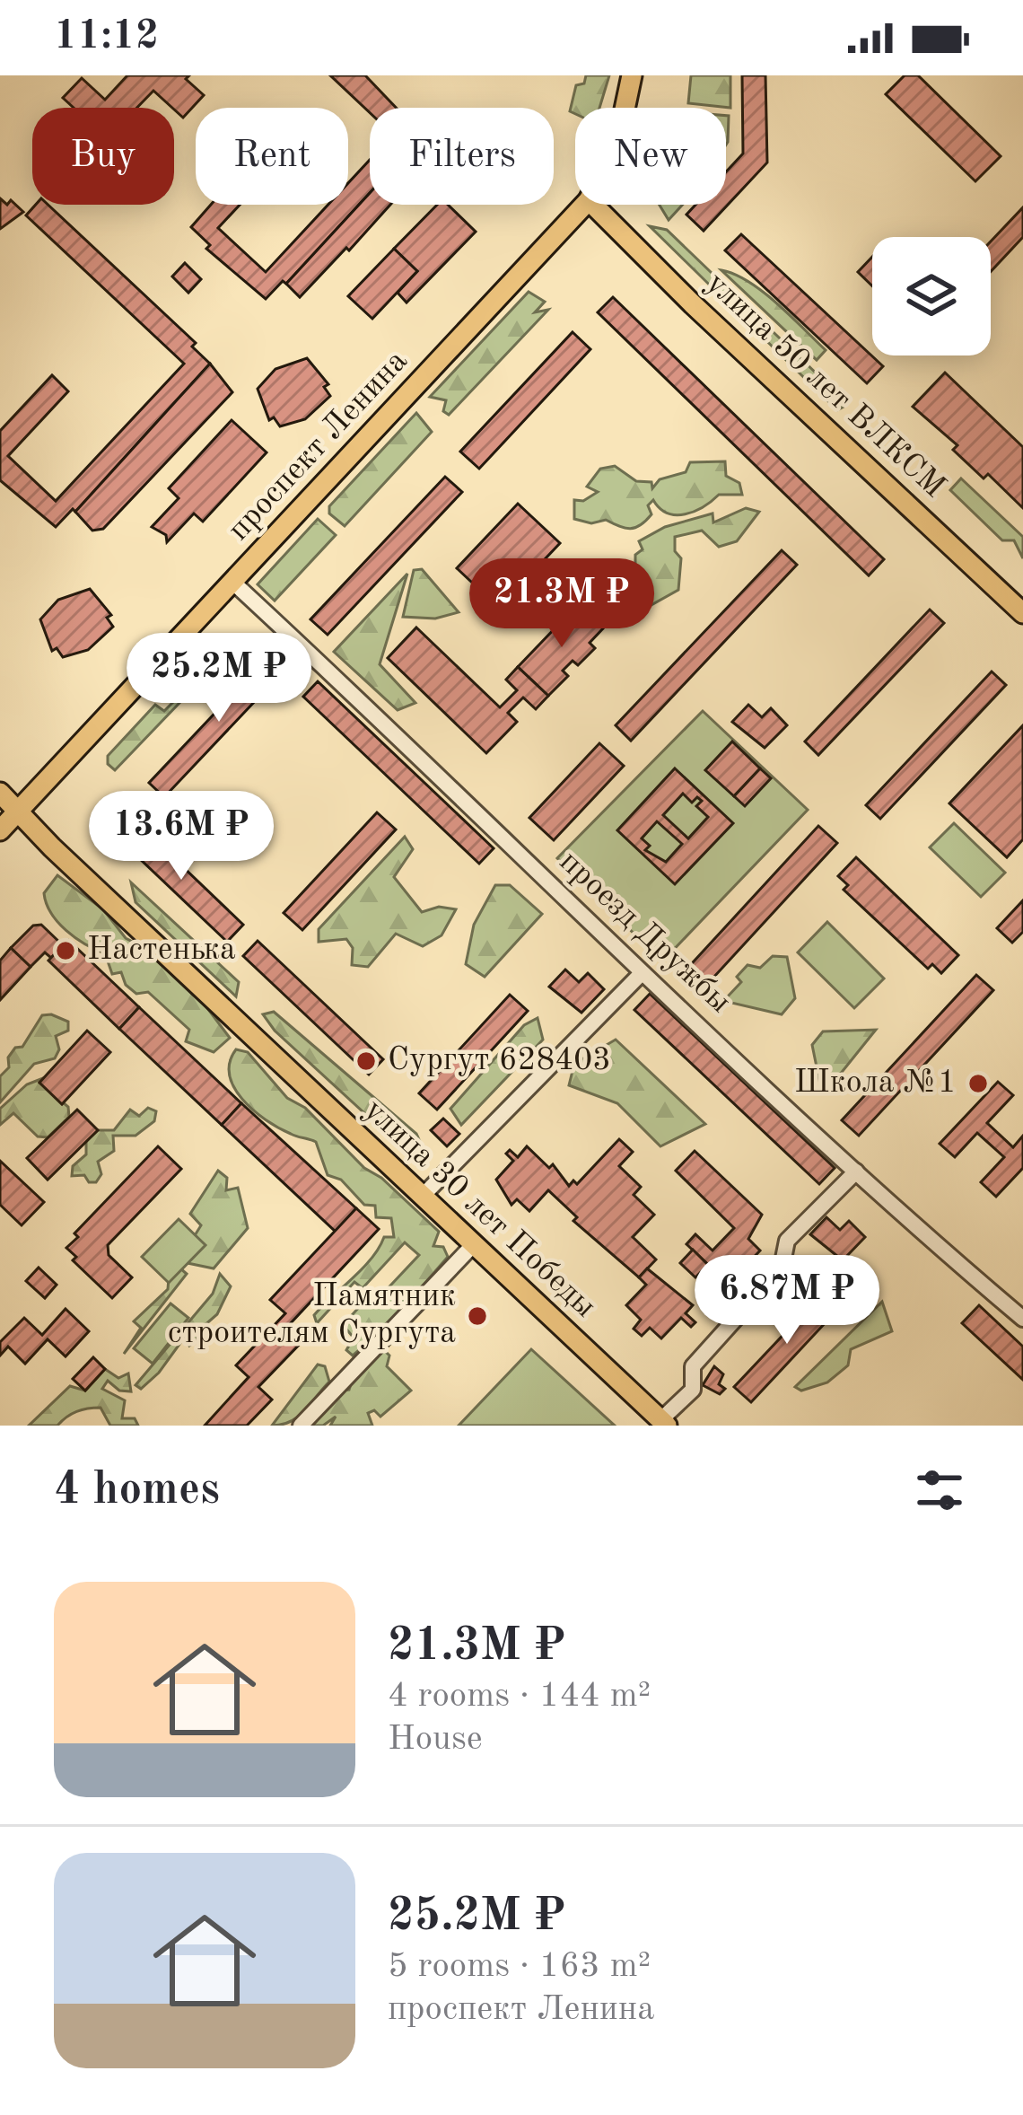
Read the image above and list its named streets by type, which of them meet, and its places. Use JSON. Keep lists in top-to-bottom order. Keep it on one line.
{"streets":{"main road":["улица 50 лет ВЛКСМ","проспект Ленина","улица 30 лет Победы"],"street":["проезд Дружбы"]},"crossings":[["проспект Ленина","проезд Дружбы"],["проспект Ленина","улица 30 лет Победы"]],"places":["Настенька","Сургут 628403","Школа №1","Памятник строителям Сургута"],"page":{"status":"11:12","chip":["Buy","Rent","Filters","New"],"price":["21.3M ₽","25.2M ₽","13.6M ₽","6.87M ₽"],"heading":"4 homes","list":[{"name":"21.3M ₽","note":"4 rooms · 144 m² · House"},{"name":"25.2M ₽","note":"5 rooms · 163 m² · проспект Ленина"}]}}
